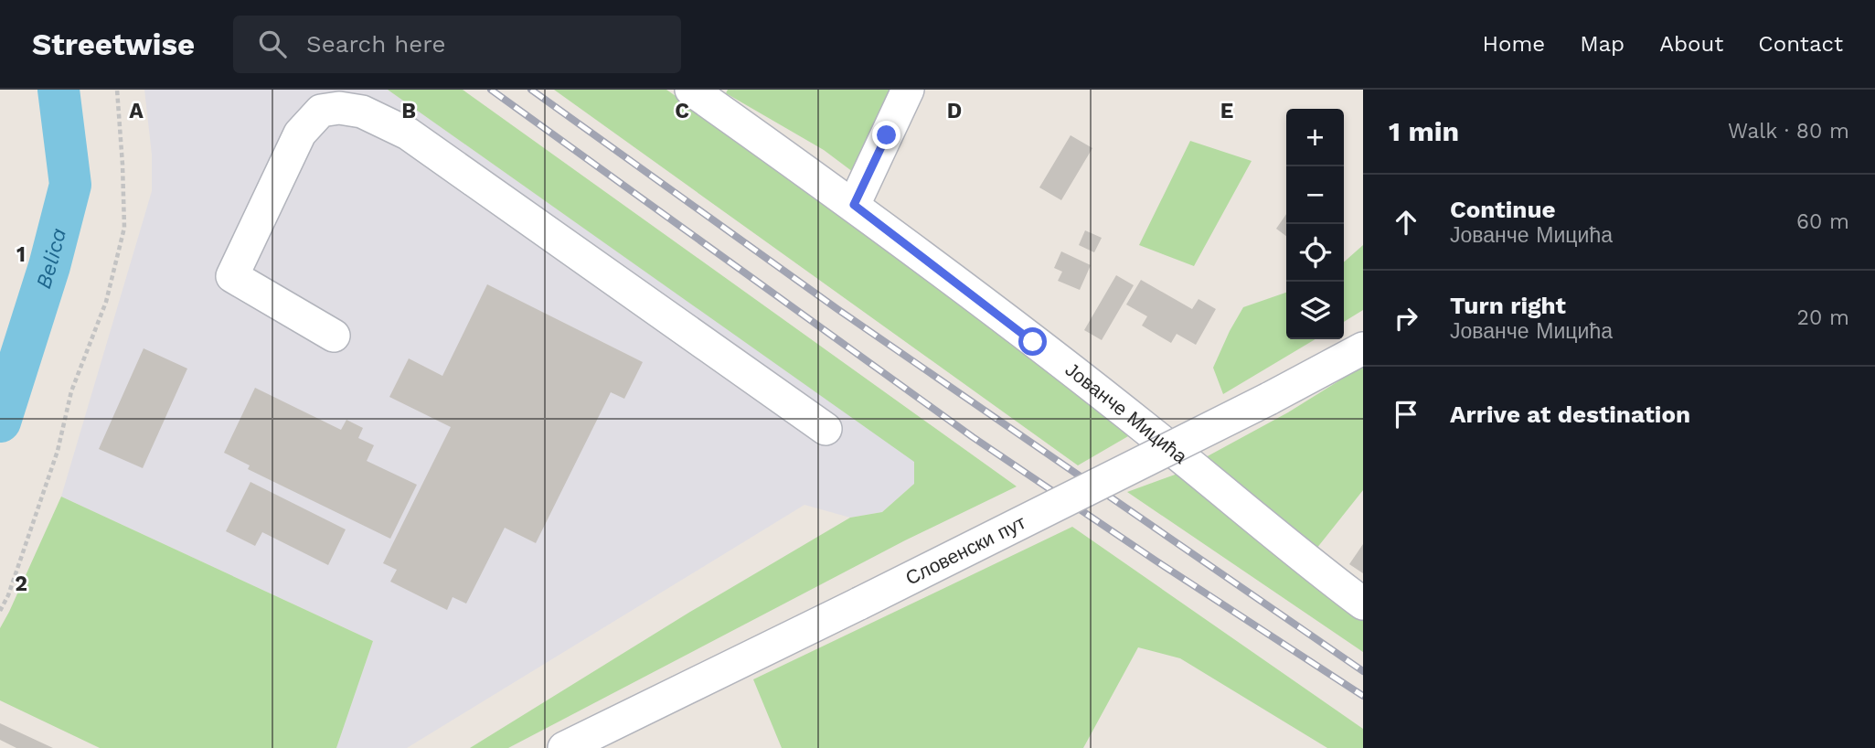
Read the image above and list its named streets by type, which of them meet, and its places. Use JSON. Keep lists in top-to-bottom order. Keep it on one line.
{"streets":{"street":["Јованче Мицића","Словенски пут"]},"water":["Belica"],"page":{"header":"Streetwise","search":"Search here","nav":["Home","Map","About","Contact"],"heading":["1 min","Walk · 80 m"],"map_buttons":["+","−"],"list":[["Continue","Јованче Мицића","60 m"],["Turn right","Јованче Мицића","20 m"],"Arrive at destination"]},"grid":{"columns":["A","B","C","D","E"],"rows":["1","2"]}}
